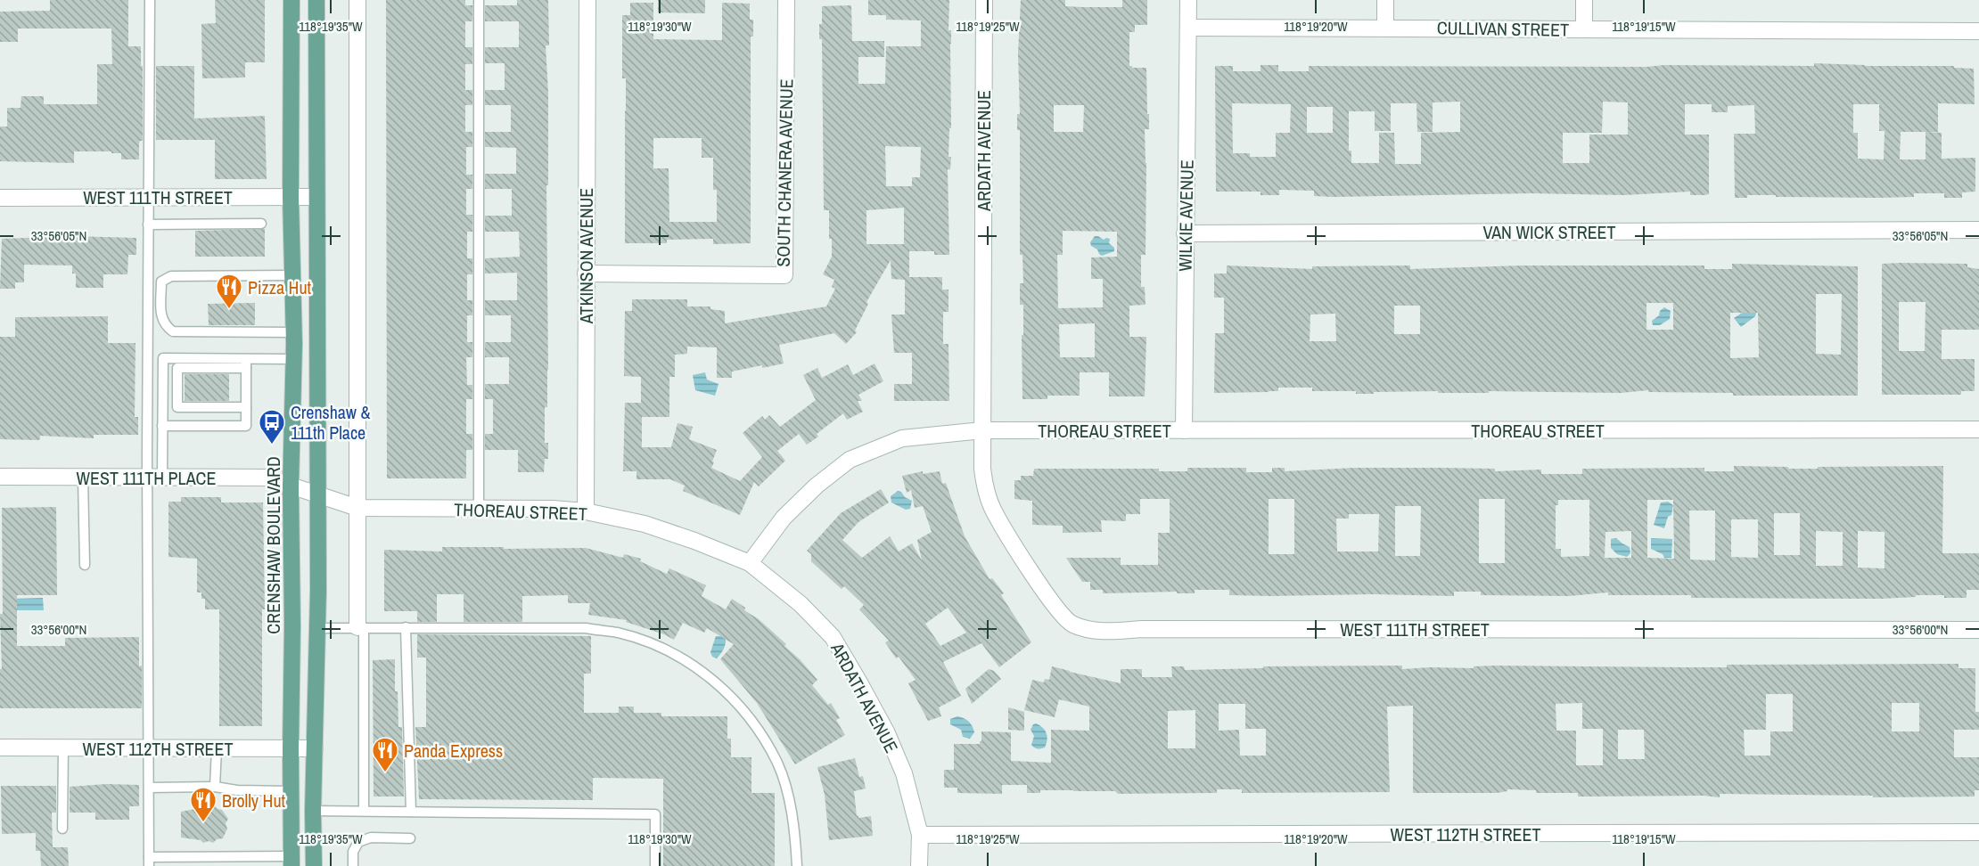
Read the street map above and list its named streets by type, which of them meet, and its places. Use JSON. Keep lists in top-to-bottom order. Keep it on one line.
{"streets":{"main road":["CRENSHAW BOULEVARD"],"street":["CULLIVAN STREET","ARDATH AVENUE","SOUTH CHANERA AVENUE","WEST 111TH STREET","WILKIE AVENUE","VAN WICK STREET","ATKINSON AVENUE","THOREAU STREET","WEST 111TH PLACE","WEST 112TH STREET"]},"crossings":[["CULLIVAN STREET","WILKIE AVENUE"],["ARDATH AVENUE","WEST 111TH STREET"],["ARDATH AVENUE","THOREAU STREET"],["ARDATH AVENUE","WEST 112TH STREET"],["SOUTH CHANERA AVENUE","ATKINSON AVENUE"],["WEST 111TH STREET","THOREAU STREET"],["WEST 111TH STREET","CRENSHAW BOULEVARD"],["WILKIE AVENUE","VAN WICK STREET"],["WILKIE AVENUE","THOREAU STREET"],["ATKINSON AVENUE","THOREAU STREET"],["THOREAU STREET","WEST 111TH PLACE"],["THOREAU STREET","CRENSHAW BOULEVARD"],["WEST 111TH PLACE","CRENSHAW BOULEVARD"],["CRENSHAW BOULEVARD","WEST 112TH STREET"]],"places":{"restaurant":["Pizza Hut","Panda Express","Brolly Hut"],"bus stop":["Crenshaw & 111th Place"]},"coordinates":["118°19'35\"W","118°19'30\"W","118°19'25\"W","118°19'20\"W","118°19'15\"W","33°56'05\"N","33°56'00\"N"]}
